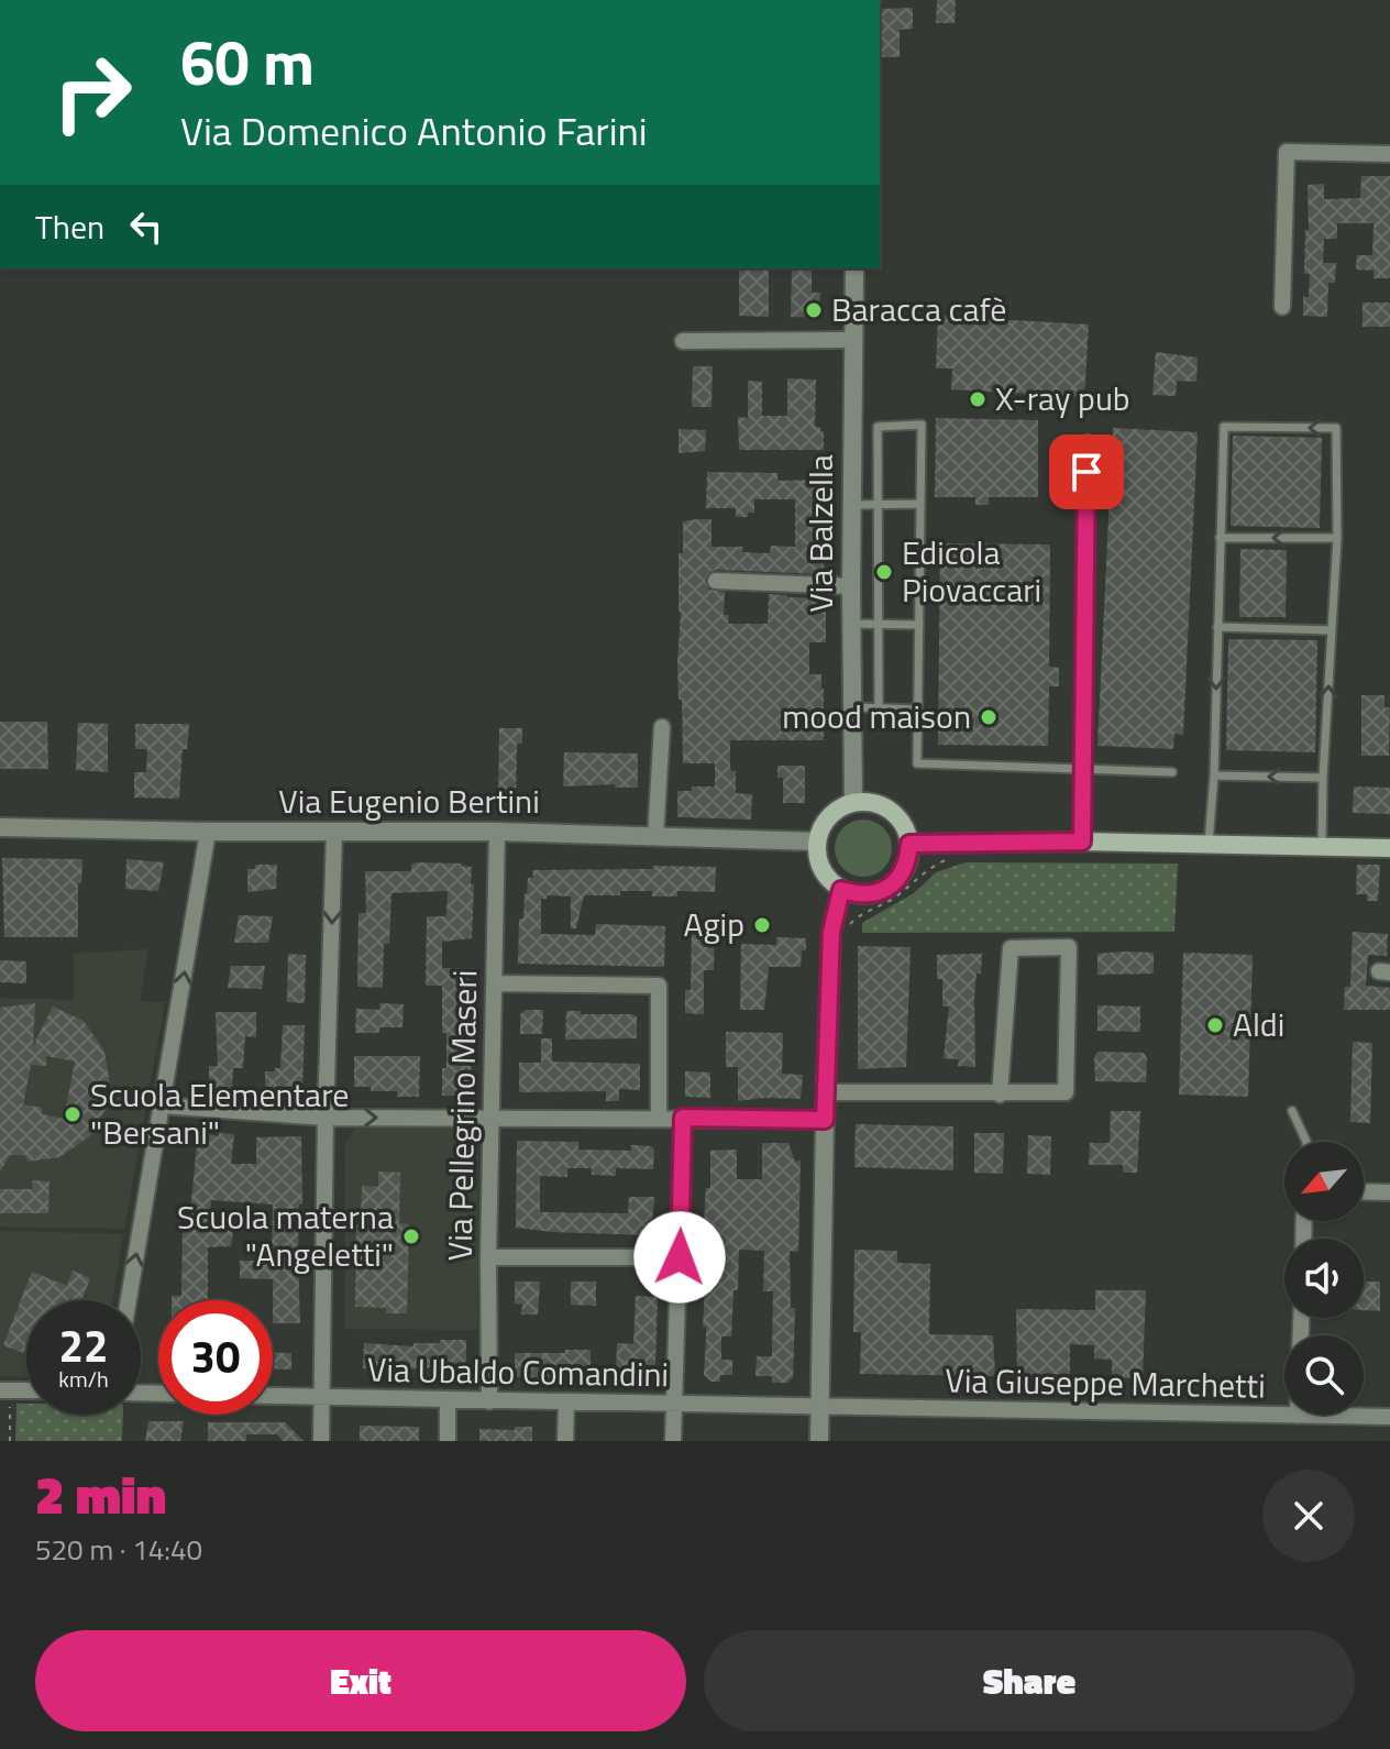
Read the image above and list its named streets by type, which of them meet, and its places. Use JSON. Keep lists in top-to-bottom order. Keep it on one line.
{"streets":{"street":["Via Balzella","Via Eugenio Bertini","Via Pellegrino Maseri","Via Ubaldo Comandini","Via Giuseppe Marchetti"]},"crossings":[["Via Balzella","Via Eugenio Bertini"],["Via Eugenio Bertini","Via Pellegrino Maseri"],["Via Pellegrino Maseri","Via Ubaldo Comandini"],["Via Ubaldo Comandini","Via Giuseppe Marchetti"]],"places":["Baracca cafè","X-ray pub","Edicola Piovaccari","mood maison","Agip","Aldi","Scuola Elementare \"Bersani\"","Scuola materna \"Angeletti\""],"north":"bottom left","page":{"turn":["60 m","Via Domenico Antonio Farini"],"then":"Then","speed":"22 km/h","limit":"30","heading":["2 min","520 m · 14:40"],"buttons":["Exit","Share"]}}
